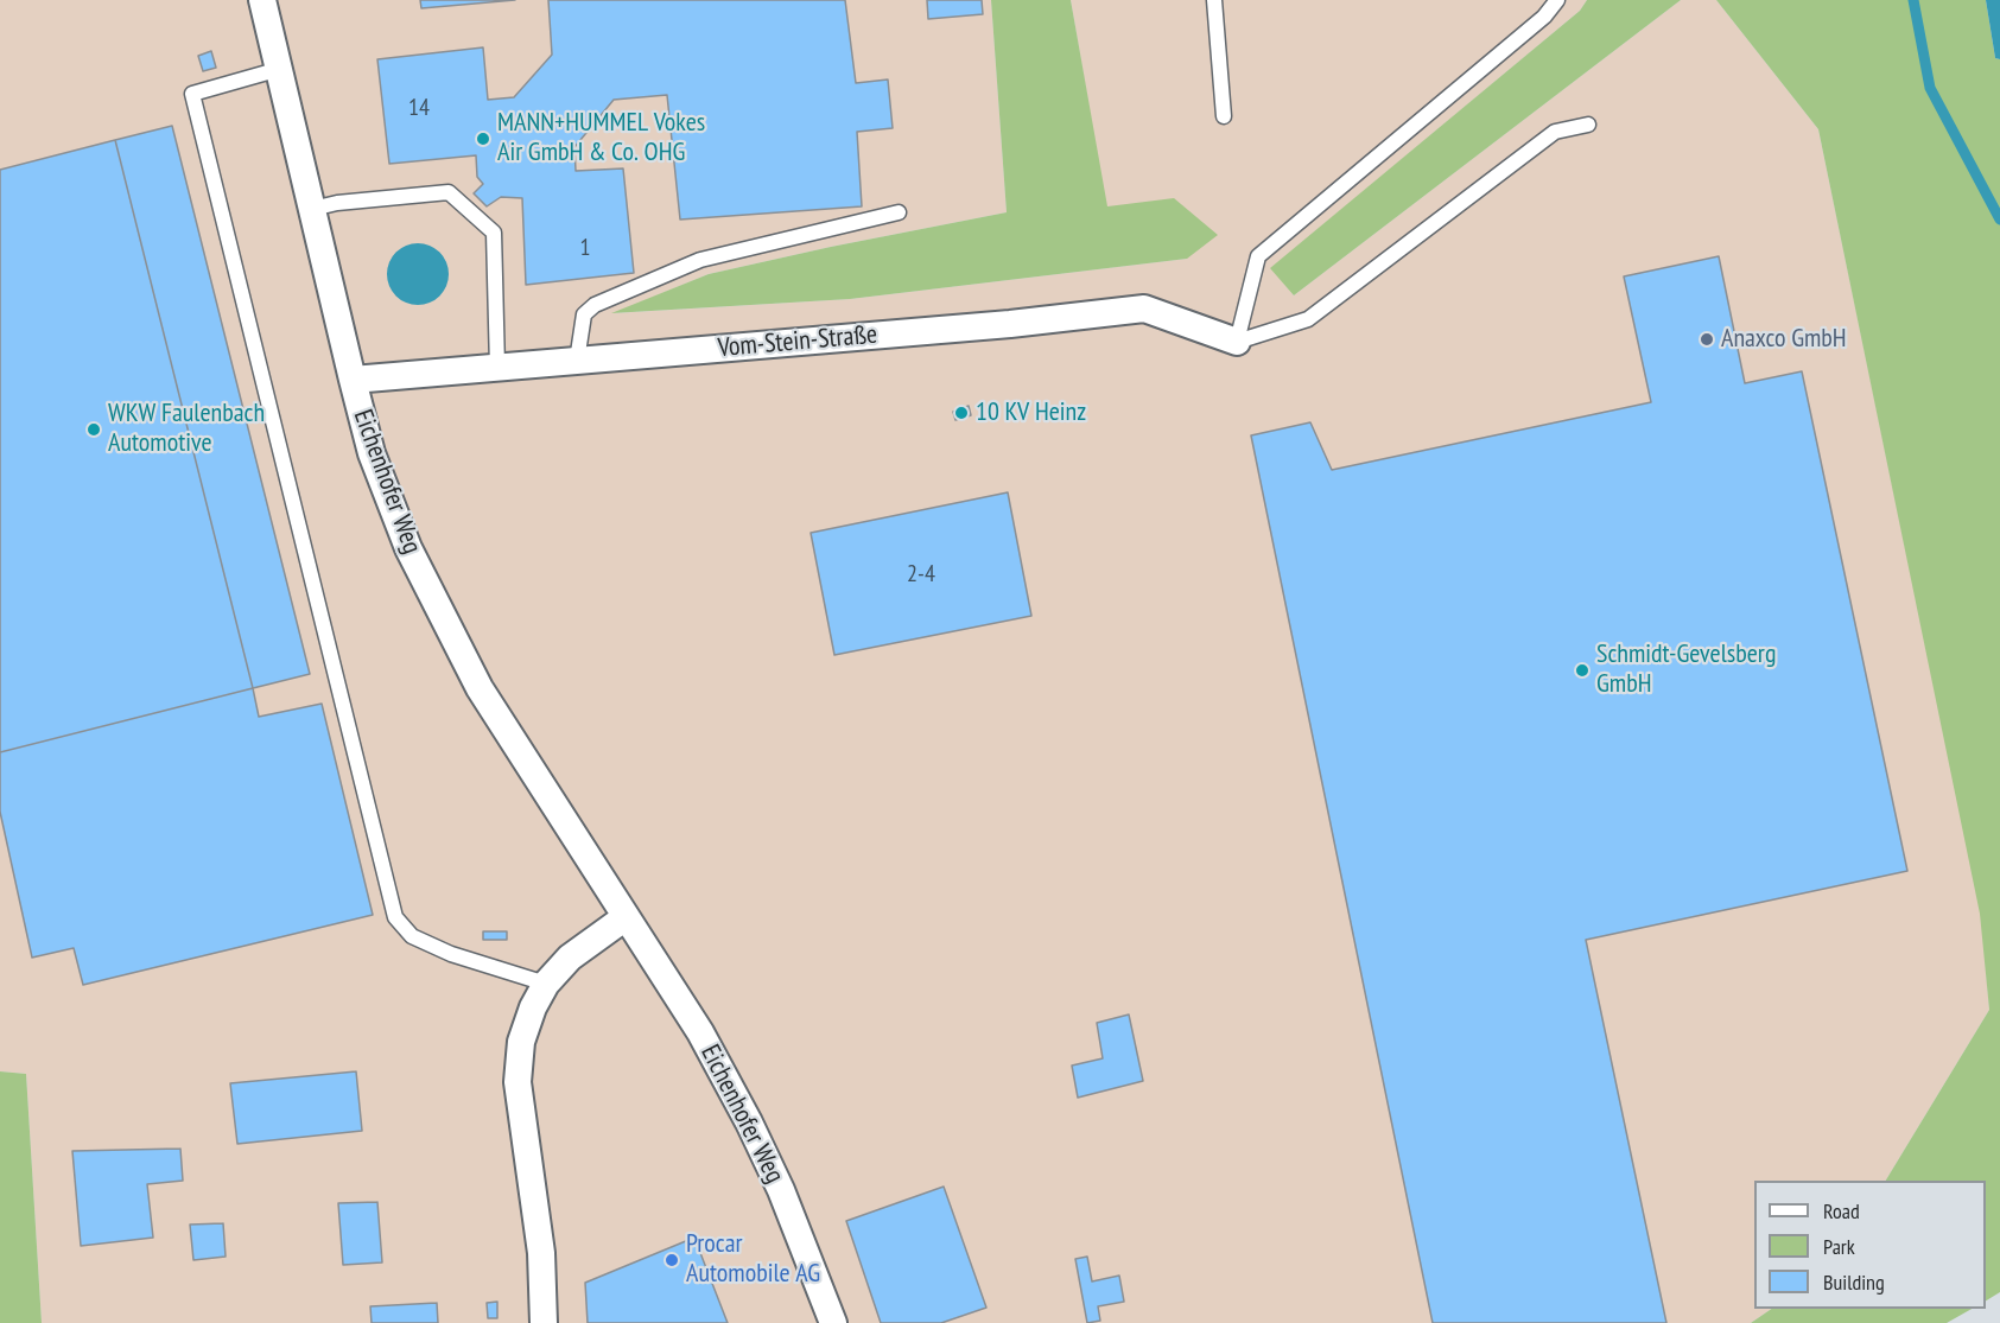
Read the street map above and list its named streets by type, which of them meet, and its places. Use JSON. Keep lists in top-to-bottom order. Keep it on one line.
{"streets":{"street":["Vom-Stein-Straße","Eichenhofer Weg"]},"crossings":[["Vom-Stein-Straße","Eichenhofer Weg"]],"places":["MANN+HUMMEL Vokes Air GmbH & Co. OHG","Anaxco GmbH","10 KV Heinz","WKW Faulenbach Automotive","Schmidt-Gevelsberg GmbH","Procar Automobile AG"],"house_numbers":["14","1","2-4"],"legend":["Road","Park","Building"]}
